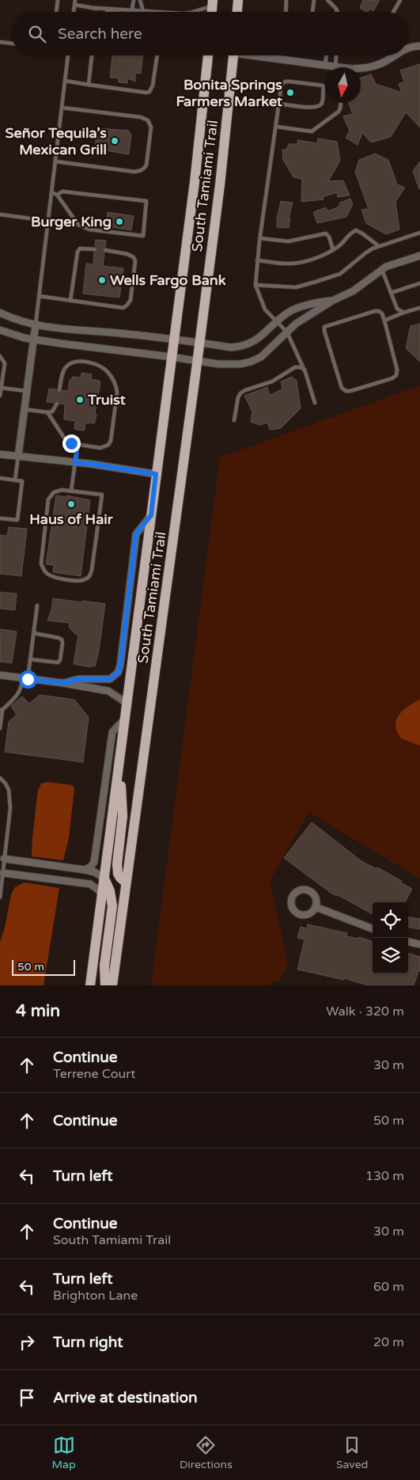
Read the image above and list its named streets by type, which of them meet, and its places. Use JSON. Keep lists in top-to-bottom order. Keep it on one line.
{"streets":{"main road":["South Tamiami Trail"]},"places":["Bonita Springs Farmers Market","Señor Tequila’s Mexican Grill","Burger King","Wells Fargo Bank","Truist","Haus of Hair"],"scale_bar":"50 m","north":"bottom","page":{"search":"Search here","scale":"50 m","heading":["4 min","Walk · 320 m"],"list":[["Continue","Terrene Court","30 m"],["Continue","50 m"],["Turn left","130 m"],["Continue","South Tamiami Trail","30 m"],["Turn left","Brighton Lane","60 m"],["Turn right","20 m"],"Arrive at destination"],"nav":["Map","Directions","Saved"]}}
